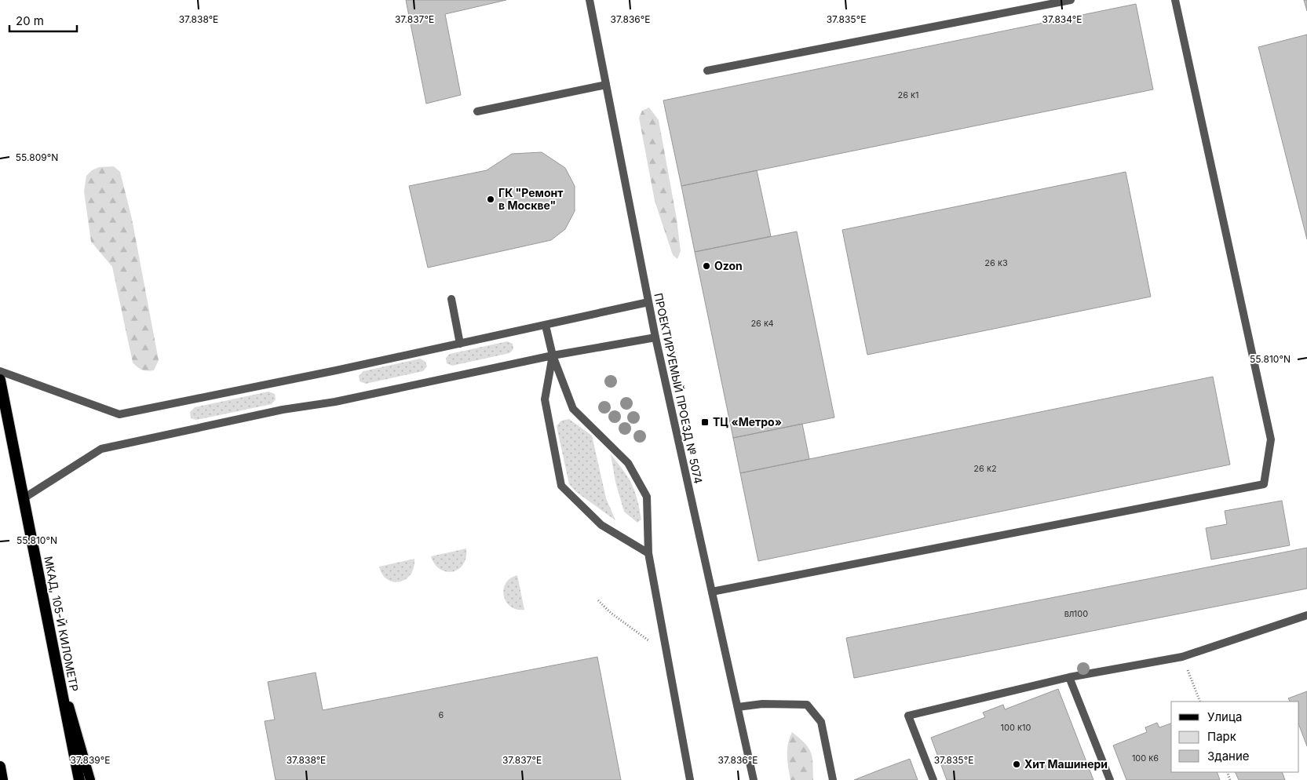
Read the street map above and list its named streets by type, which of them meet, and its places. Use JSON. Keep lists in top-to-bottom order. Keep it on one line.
{"streets":{"highway":["МКАД, 105-Й КИЛОМЕТР"],"street":["ПРОЕКТИРУЕМЫЙ ПРОЕЗД № 5074"]},"places":{"other":["ГК \"Ремонт в Москве\"","Ozon","Хит Машинери"],"transit":["ТЦ «Метро»"]},"house_numbers":["26 к1","26 к3","26 к4","26 к2","вл100","6","100 к10","100 к6"],"legend":["Улица","Парк","Здание"],"scale_bar":"20 m","coordinates":["37.838°E","37.837°E","37.836°E","37.835°E","37.834°E","55.809°N","55.810°N","37.839°E"]}
